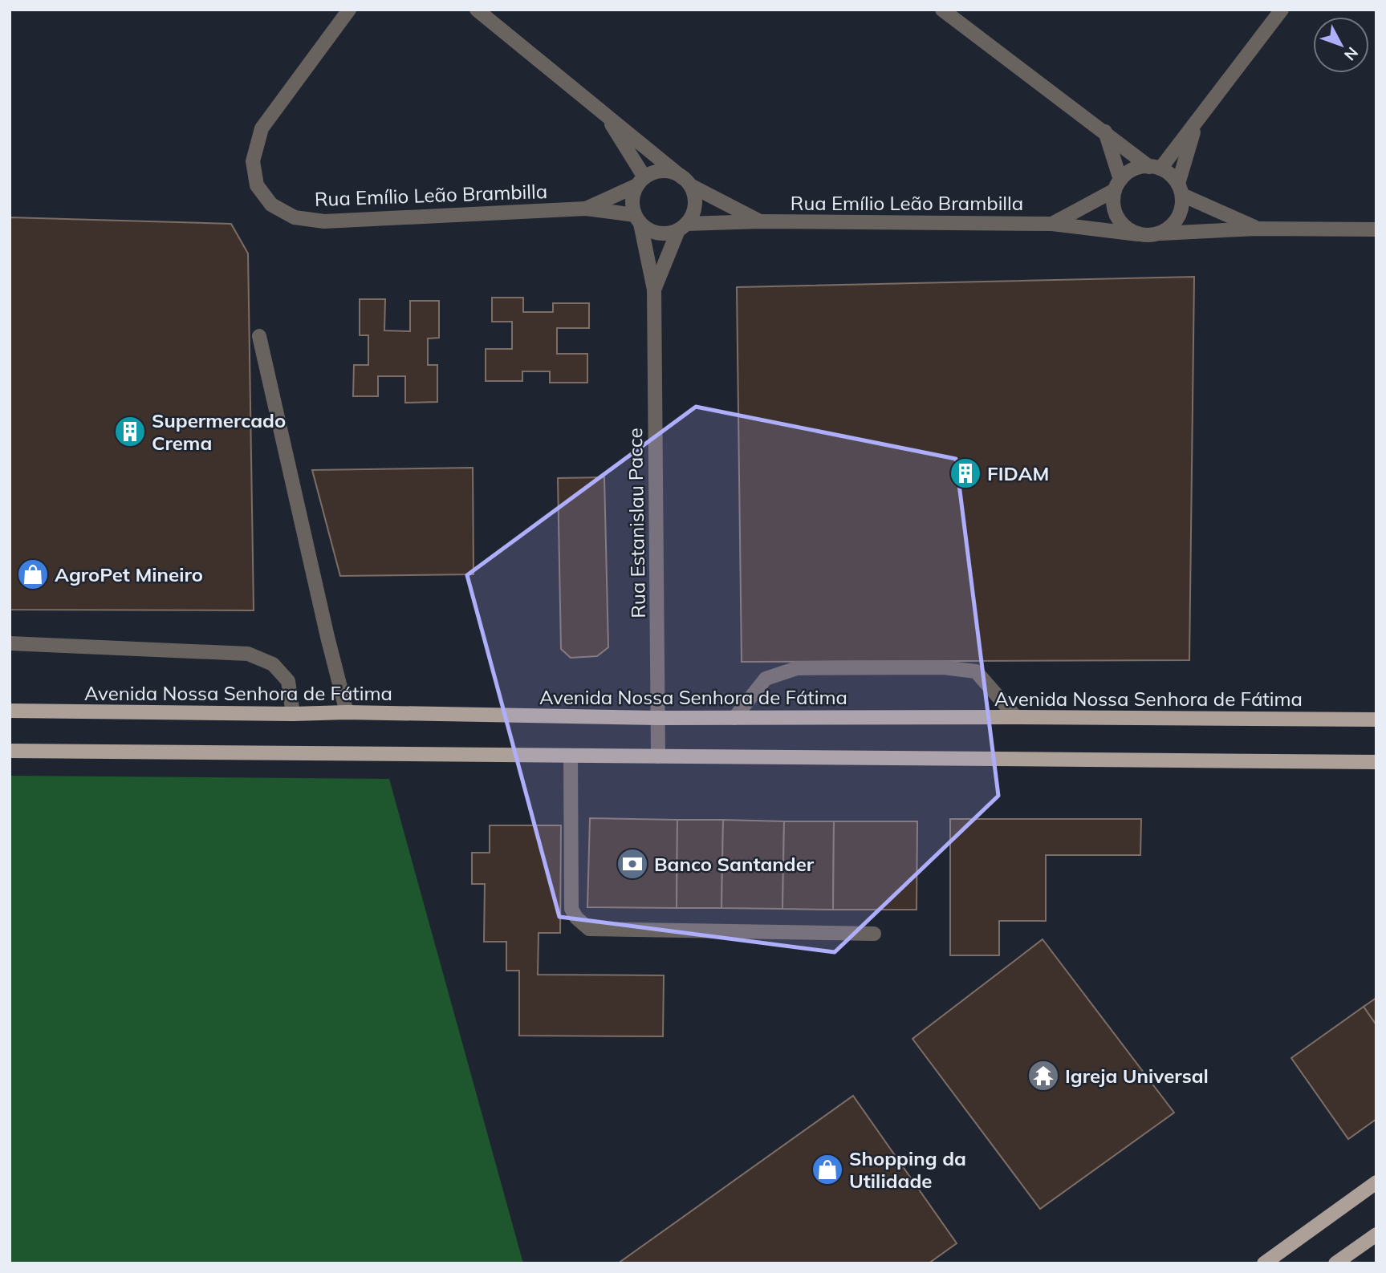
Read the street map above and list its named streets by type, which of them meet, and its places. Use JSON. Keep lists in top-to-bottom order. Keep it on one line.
{"streets":{"main road":["Avenida Nossa Senhora de Fátima"],"street":["Rua Emílio Leão Brambilla","Rua Estanislau Pacce"]},"crossings":[["Rua Emílio Leão Brambilla","Rua Estanislau Pacce"],["Rua Estanislau Pacce","Avenida Nossa Senhora de Fátima"]],"places":{"building":["Supermercado Crema","FIDAM"],"shop":["AgroPet Mineiro","Shopping da Utilidade"],"bank":["Banco Santander"],"temple":["Igreja Universal"]},"north":"bottom right"}
